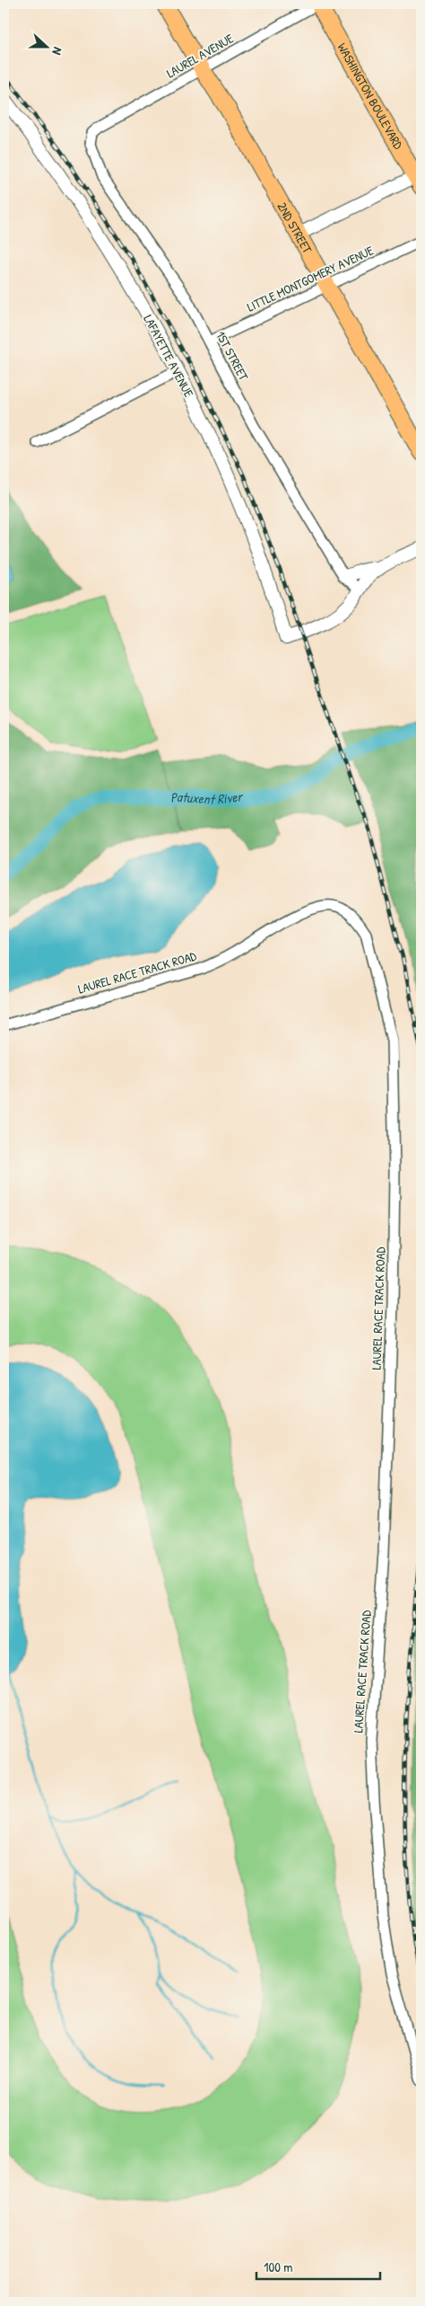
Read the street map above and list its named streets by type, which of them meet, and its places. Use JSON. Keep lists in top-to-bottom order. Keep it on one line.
{"streets":{"main road":["WASHINGTON BOULEVARD","2ND STREET"],"street":["LAUREL AVENUE","LITTLE MONTGOMERY AVENUE","LAFAYETTE AVENUE","1ST STREET","LAUREL RACE TRACK ROAD"]},"crossings":[["LAUREL AVENUE","WASHINGTON BOULEVARD"],["LAUREL AVENUE","2ND STREET"],["LAUREL AVENUE","1ST STREET"],["2ND STREET","LITTLE MONTGOMERY AVENUE"],["LITTLE MONTGOMERY AVENUE","1ST STREET"],["LAFAYETTE AVENUE","1ST STREET"]],"water":["Patuxent River"],"scale_bar":"100 m","north":"right"}
